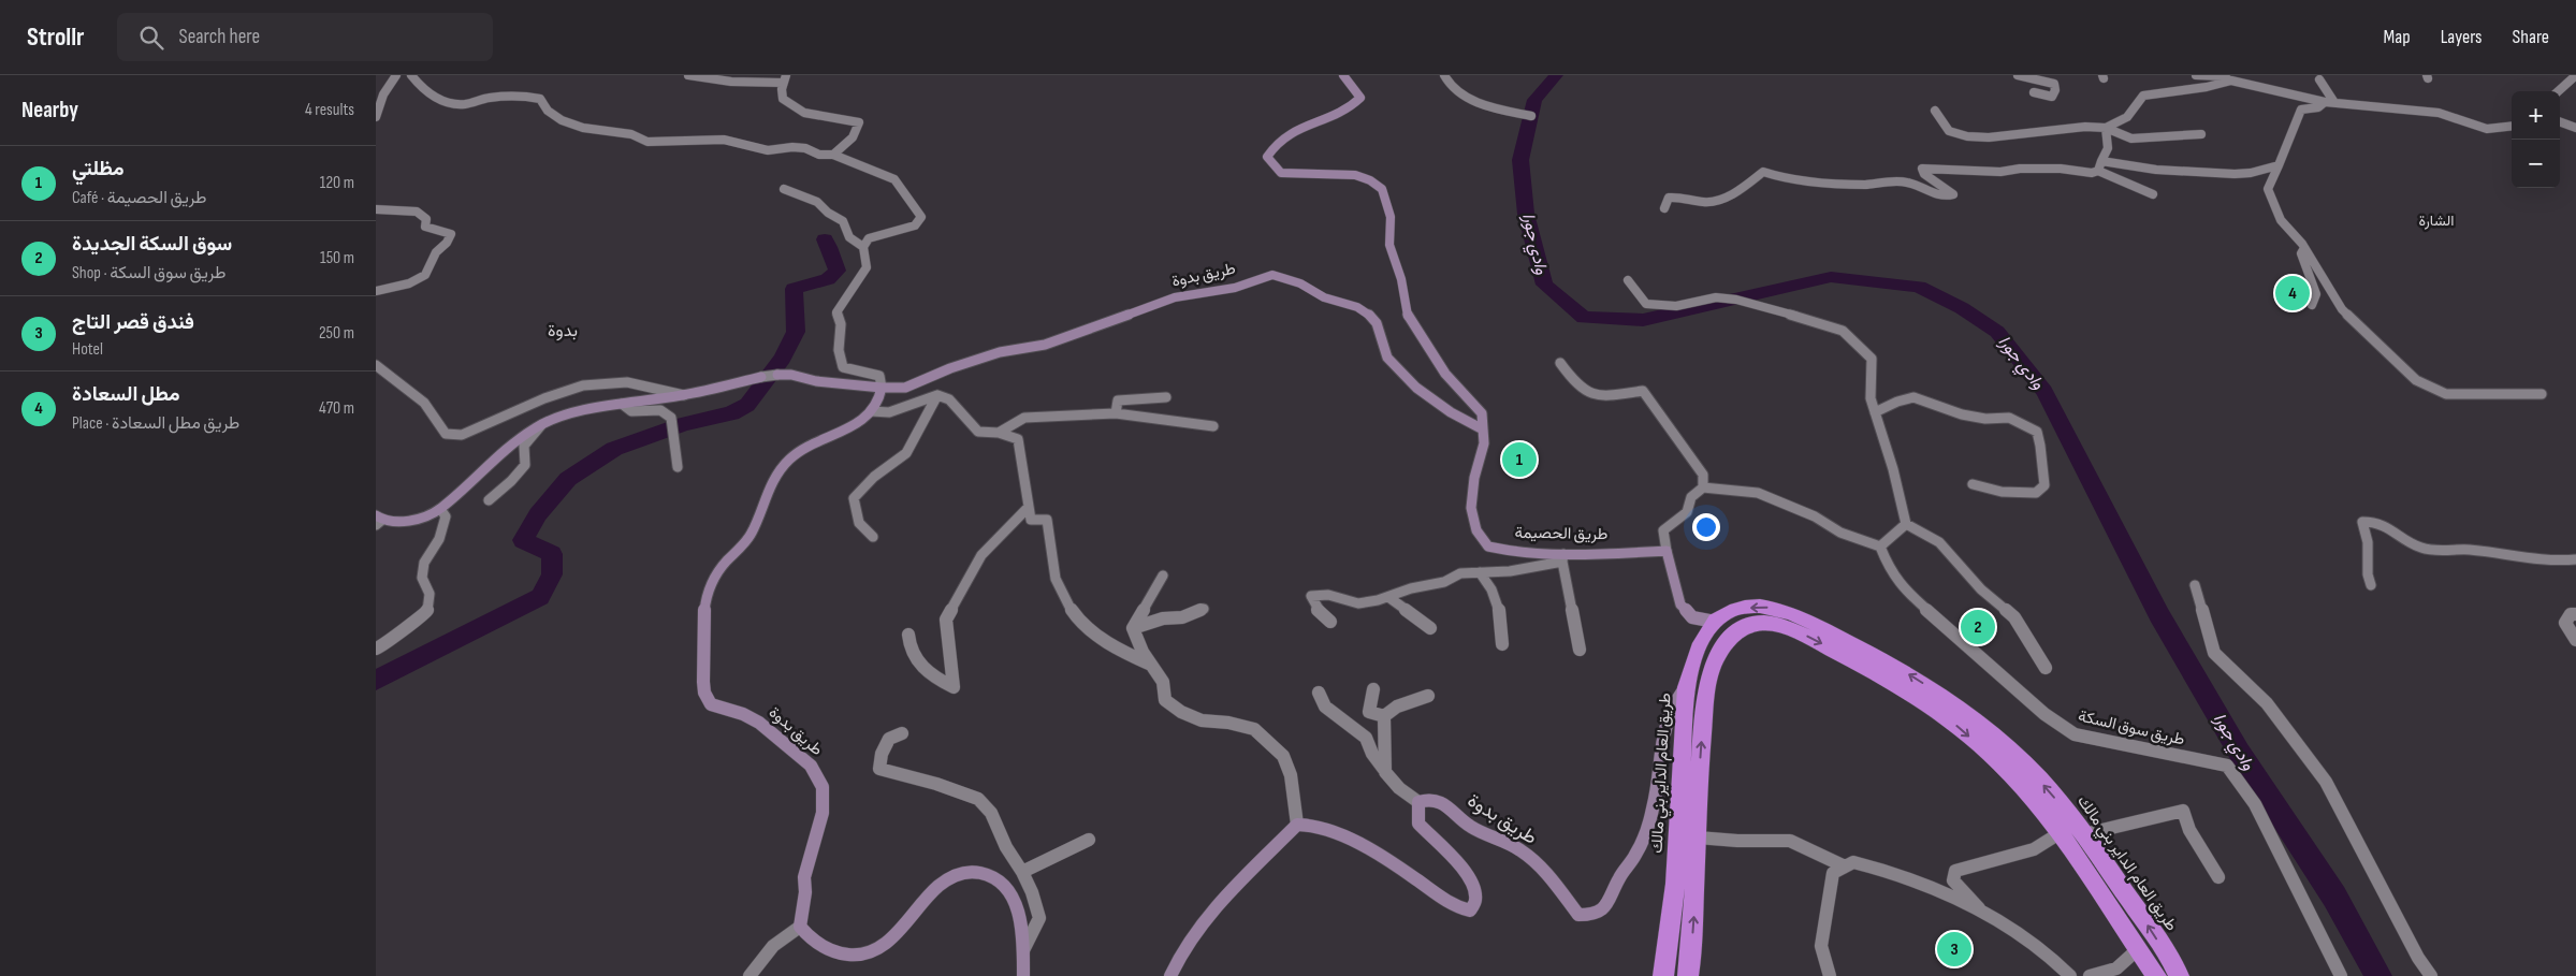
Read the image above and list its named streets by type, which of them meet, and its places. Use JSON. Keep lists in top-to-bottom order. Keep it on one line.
{"streets":{"highway":["طريق العام الداير بني مالك"],"street":["طريق بدوة","طريق الحصيمة","طريق سوق السكة"]},"crossings":[["طريق بدوة","طريق الحصيمة"],["طريق بدوة","طريق العام الداير بني مالك"]],"districts":["الشارة","بدوة"],"water":["وادي جورا"],"page":{"header":"Strollr","search":"Search here","nav":["Map","Layers","Share"],"heading":["Nearby","4 results"],"map_buttons":["+","−"],"list":[{"mark":"1","name":"مظلتي","note":"Café · طريق الحصيمة","value":"120 m"},{"mark":"2","name":"سوق السكة الجديدة","note":"Shop · طريق سوق السكة","value":"150 m"},{"mark":"3","name":"فندق قصر التاج","note":"Hotel","value":"250 m"},{"mark":"4","name":"مطل السعادة","note":"Place · طريق مطل السعادة","value":"470 m"}],"pins":["4","1","2","3"]}}
